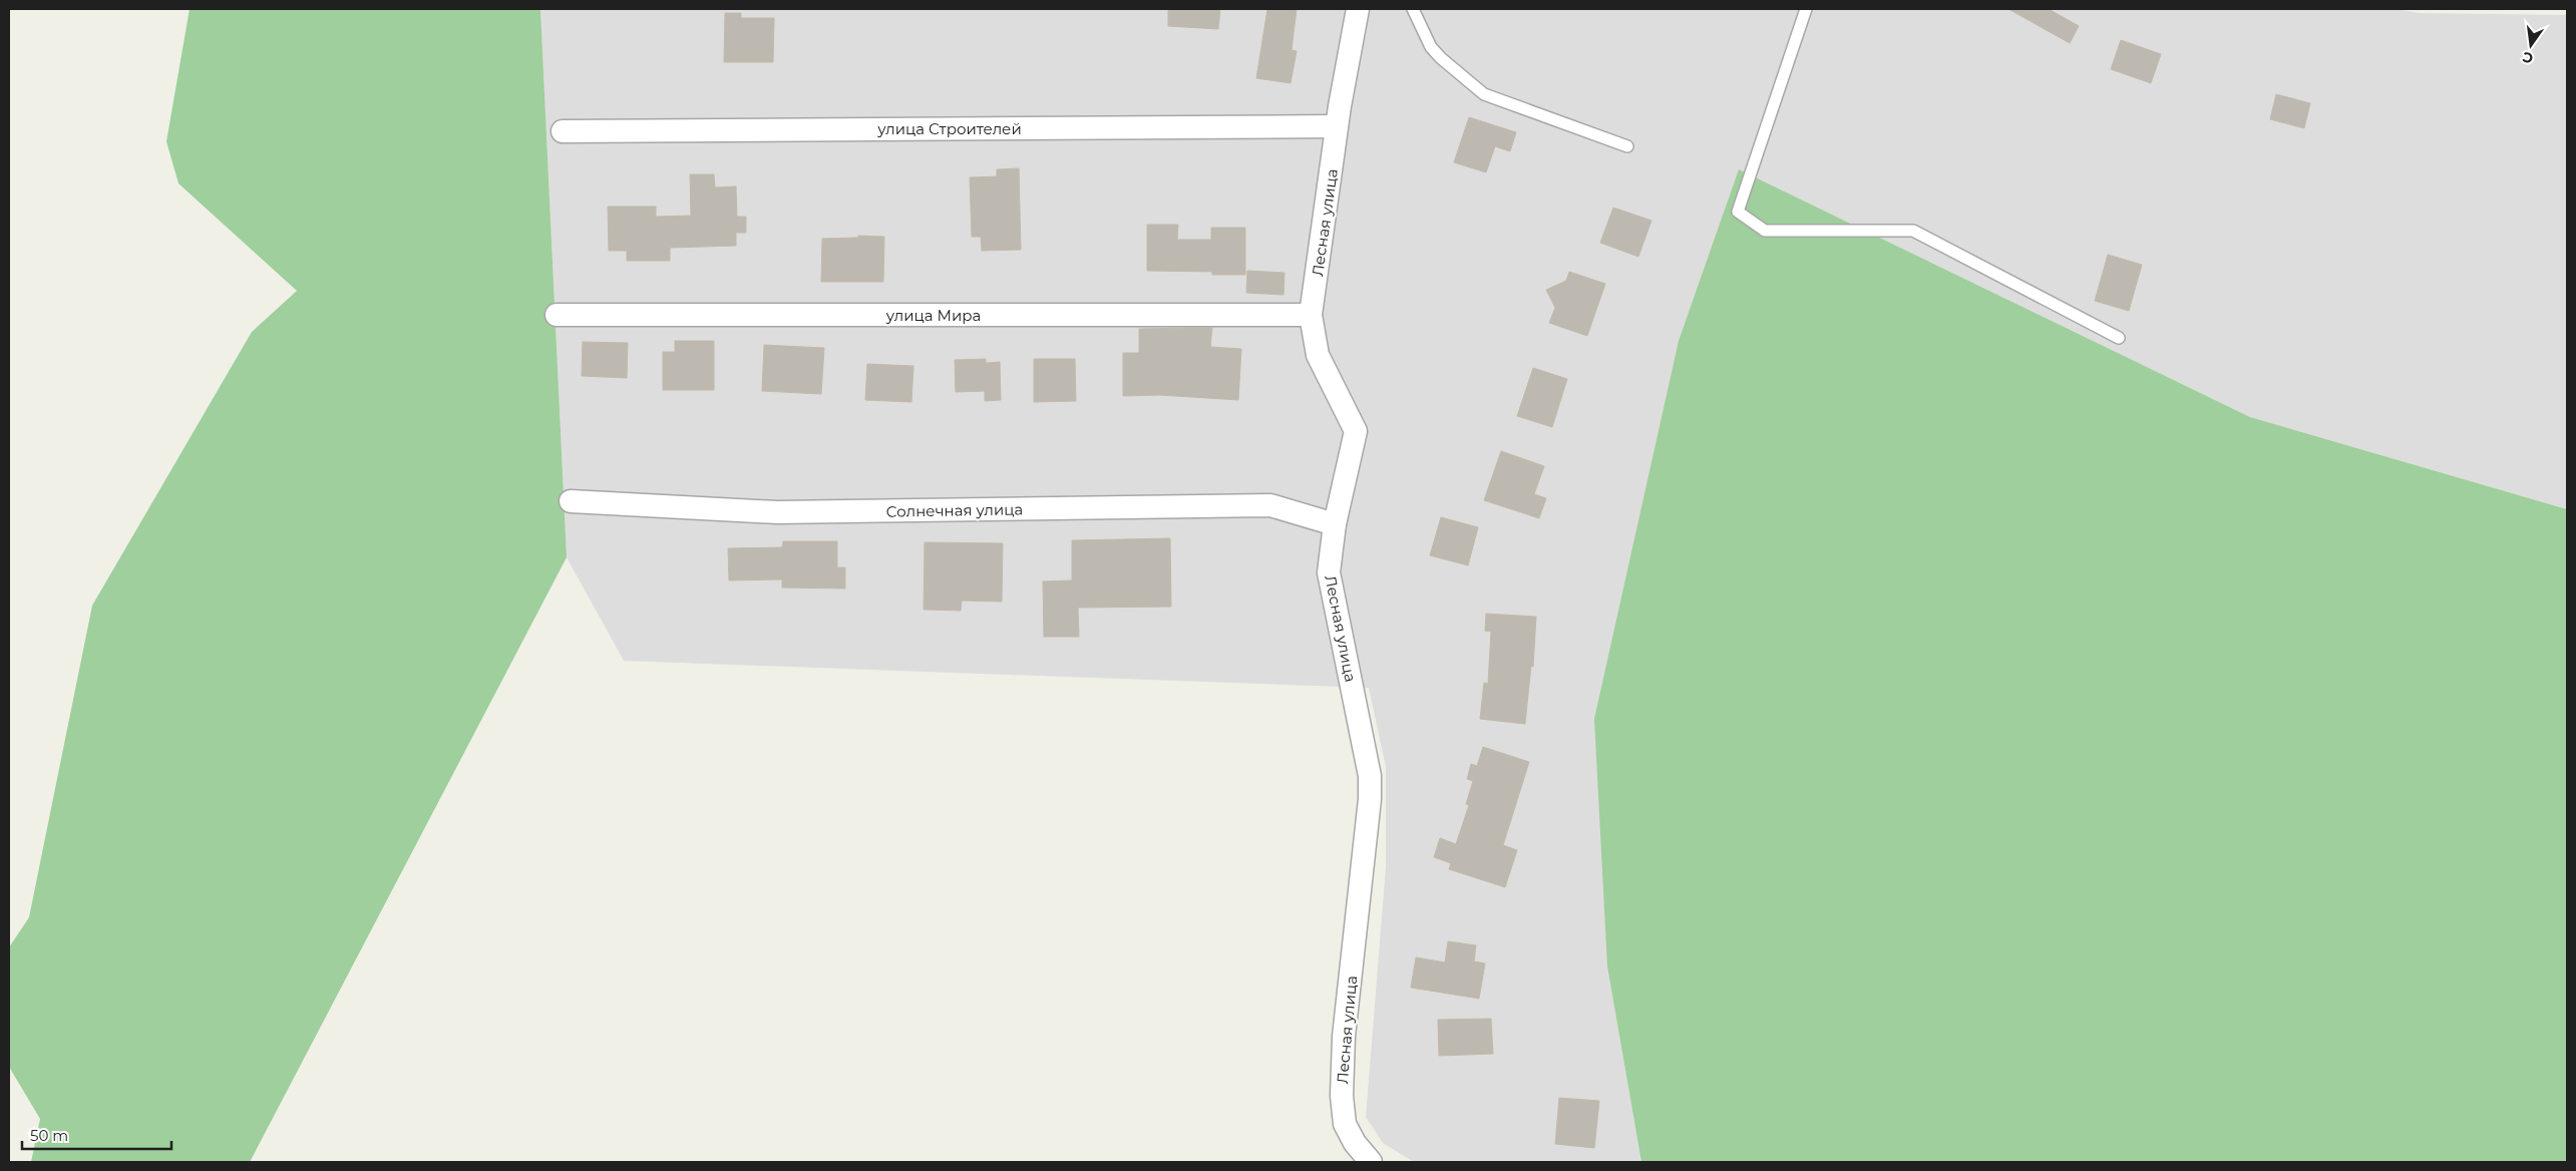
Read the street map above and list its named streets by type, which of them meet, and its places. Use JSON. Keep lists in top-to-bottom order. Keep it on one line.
{"streets":{"street":["улица Строителей","Лесная улица","улица Мира","Солнечная улица"]},"crossings":[["улица Строителей","Лесная улица"],["Лесная улица","улица Мира"],["Лесная улица","Солнечная улица"]],"scale_bar":"50 m","north":"bottom"}
